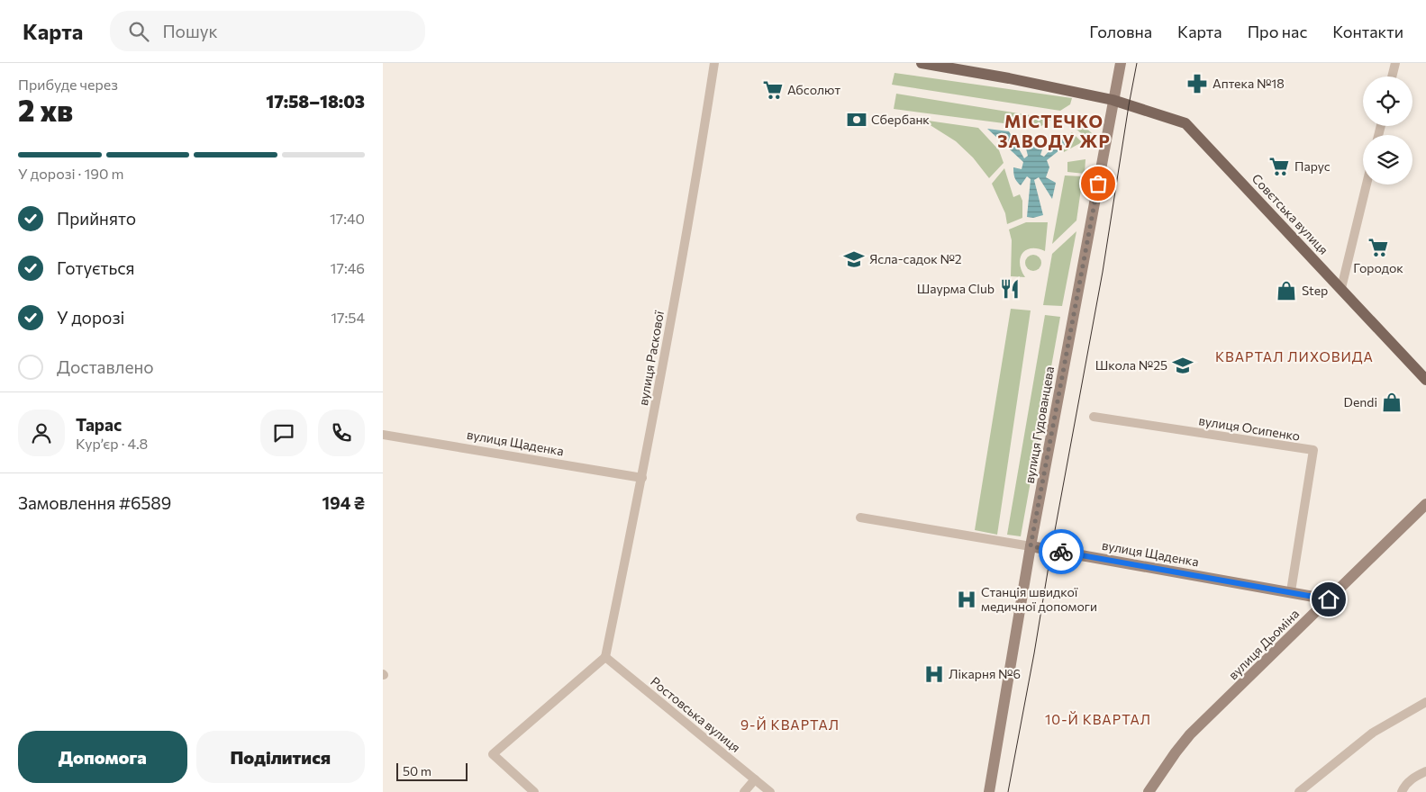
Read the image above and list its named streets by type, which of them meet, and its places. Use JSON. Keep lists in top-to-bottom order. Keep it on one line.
{"streets":{"main road":["Совєтська вулиця"],"street":["вулиця Раскової","вулиця Гудованцева","вулиця Осипенко","вулиця Щаденка","вулиця Дьоміна","Ростовська вулиця"]},"crossings":[["Совєтська вулиця","вулиця Гудованцева"],["вулиця Раскової","вулиця Щаденка"],["вулиця Раскової","Ростовська вулиця"],["вулиця Гудованцева","вулиця Щаденка"],["вулиця Осипенко","вулиця Щаденка"],["вулиця Щаденка","вулиця Дьоміна"]],"districts":["МІСТЕЧКО ЗАВОДУ ЖР","КВАРТАЛ ЛИХОВИДА","10-Й КВАРТАЛ","9-Й КВАРТАЛ"],"places":{"pharmacy":["Аптека №18"],"supermarket":["Абсолют","Парус","Городок"],"bank":["Сбербанк"],"school or university":["Ясла-садок №2","Школа №25"],"restaurant":["Шаурма Club"],"shop":["Step","Dendi"],"hospital":["Станція швидкої медичної допомоги","Лікарня №6"]},"scale_bar":"50 m","page":{"header":"Карта","search":"Пошук","nav":["Головна","Карта","Про нас","Контакти"],"heading":["2 хв","Прибуде через","17:58–18:03"],"panel":["Тарас","Кур’єр · 4.8","Замовлення #6589","194 ₴"],"bar":"У дорозі · 190 m","list":[["Прийнято","17:40"],["Готується","17:46"],["У дорозі","17:54"],"Доставлено"],"buttons":["Допомога","Поділитися"],"scale":"50 m"}}
